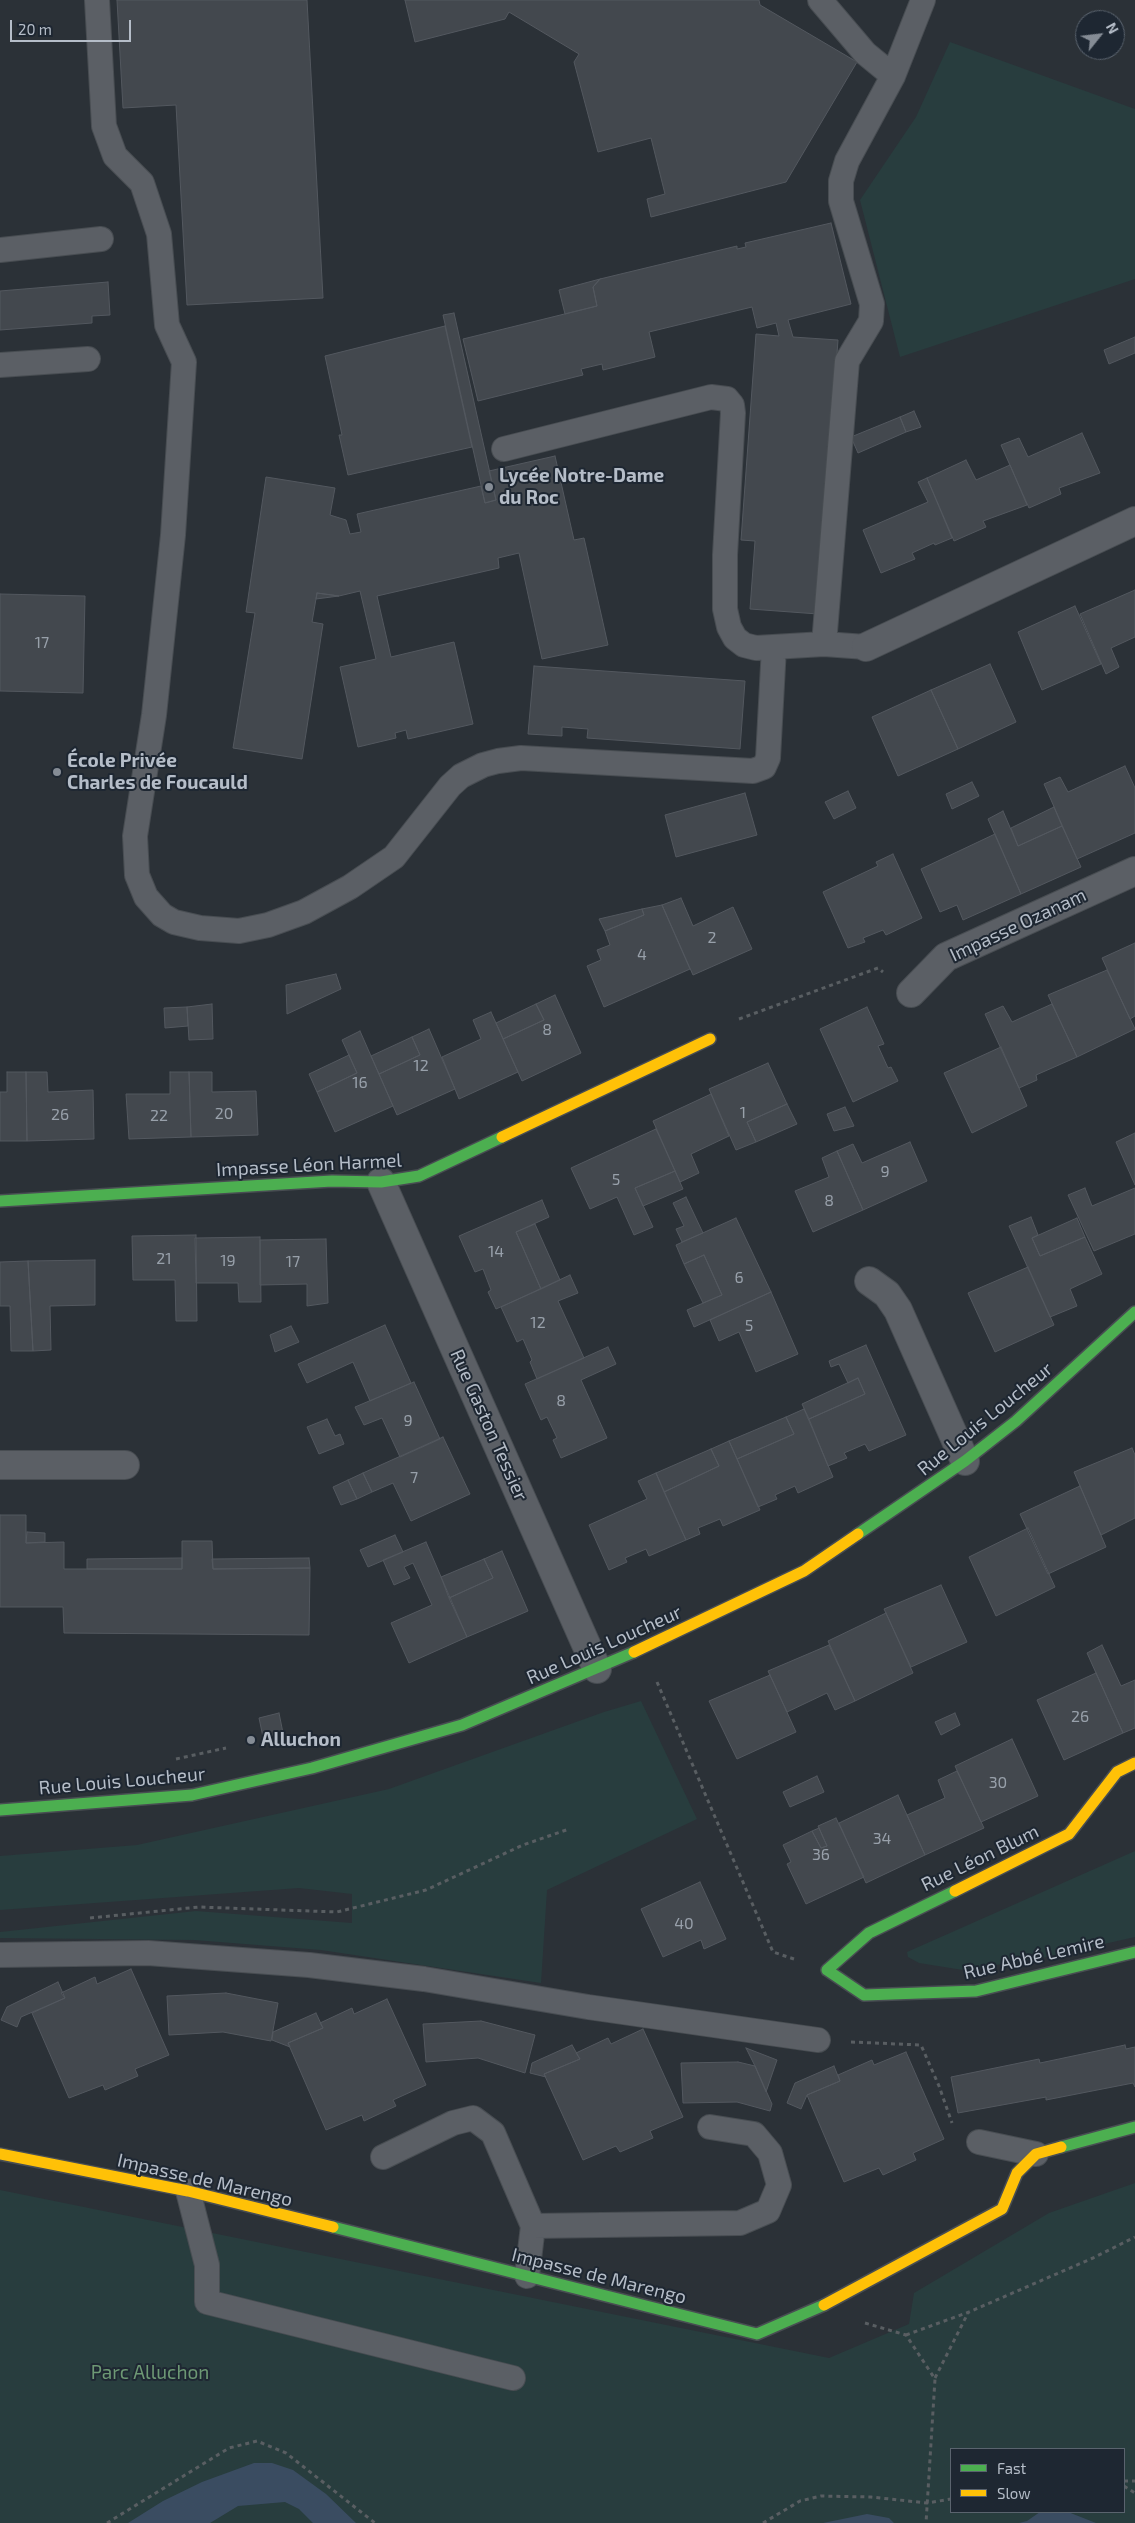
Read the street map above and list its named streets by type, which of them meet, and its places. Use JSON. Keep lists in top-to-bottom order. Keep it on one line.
{"streets":{"street":["Impasse Ozanam","Impasse Léon Harmel","Rue Louis Loucheur","Rue Gaston Tessier","Rue Léon Blum","Rue Abbé Lemire","Impasse de Marengo"]},"crossings":[["Impasse Léon Harmel","Rue Gaston Tessier"],["Rue Louis Loucheur","Rue Gaston Tessier"],["Rue Léon Blum","Rue Abbé Lemire"]],"parks":["Parc Alluchon"],"places":["Lycée Notre-Dame du Roc","École Privée Charles de Foucauld","Alluchon"],"house_numbers":["17","2","4","8","12","16","1","20","26","22","9","5","8","14","21","19","17","6","12","5","8","9","7","26","30","34","36","40"],"legend":["Fast","Slow"],"scale_bar":"20 m","north":"top right"}
